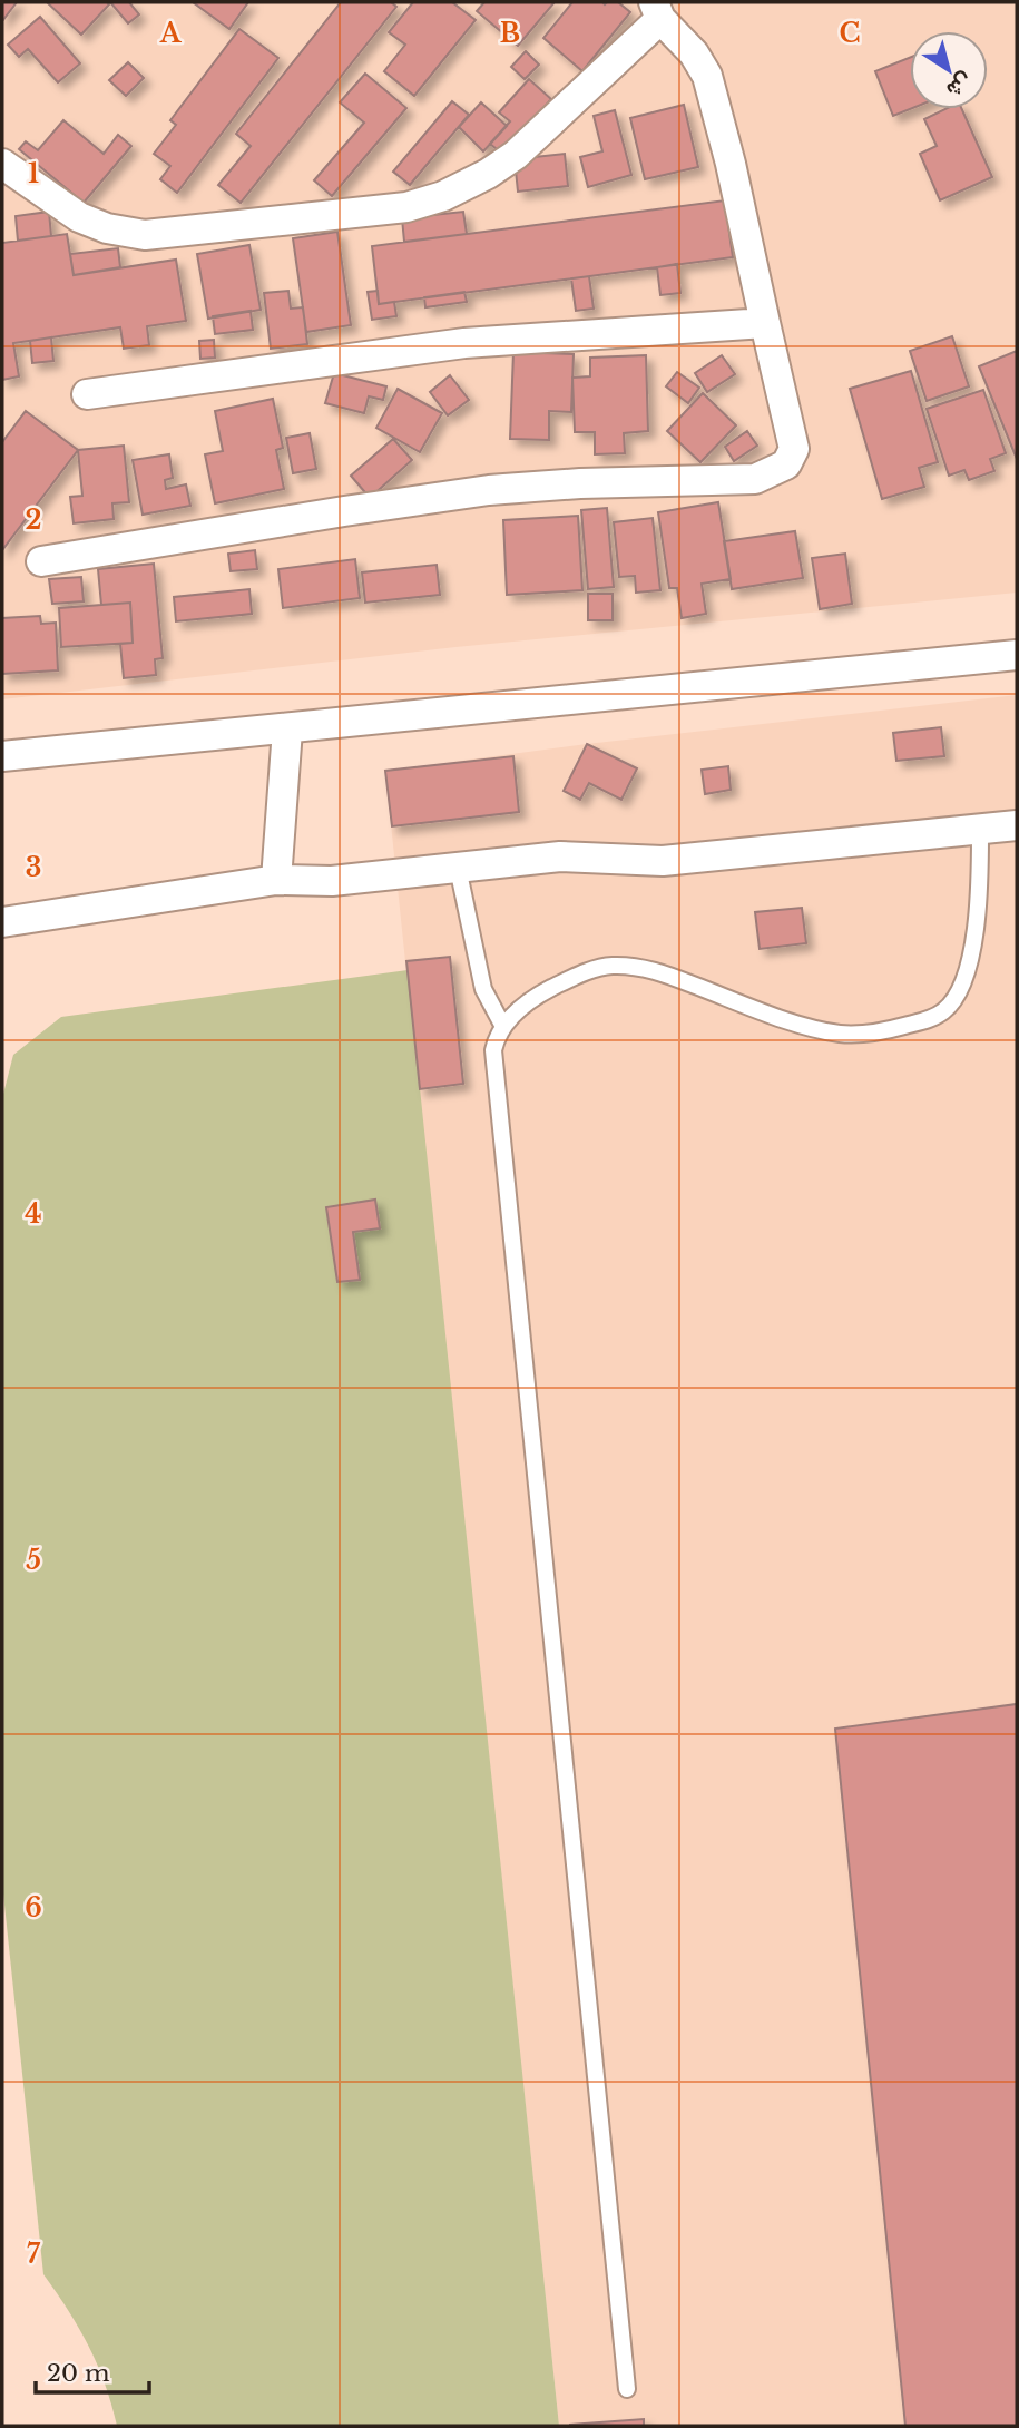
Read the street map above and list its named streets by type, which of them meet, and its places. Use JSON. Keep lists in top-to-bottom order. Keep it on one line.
{"scale_bar":"20 m","north":"bottom right","grid":{"columns":["A","B","C"],"rows":["1","2","3","4","5","6","7"]}}
